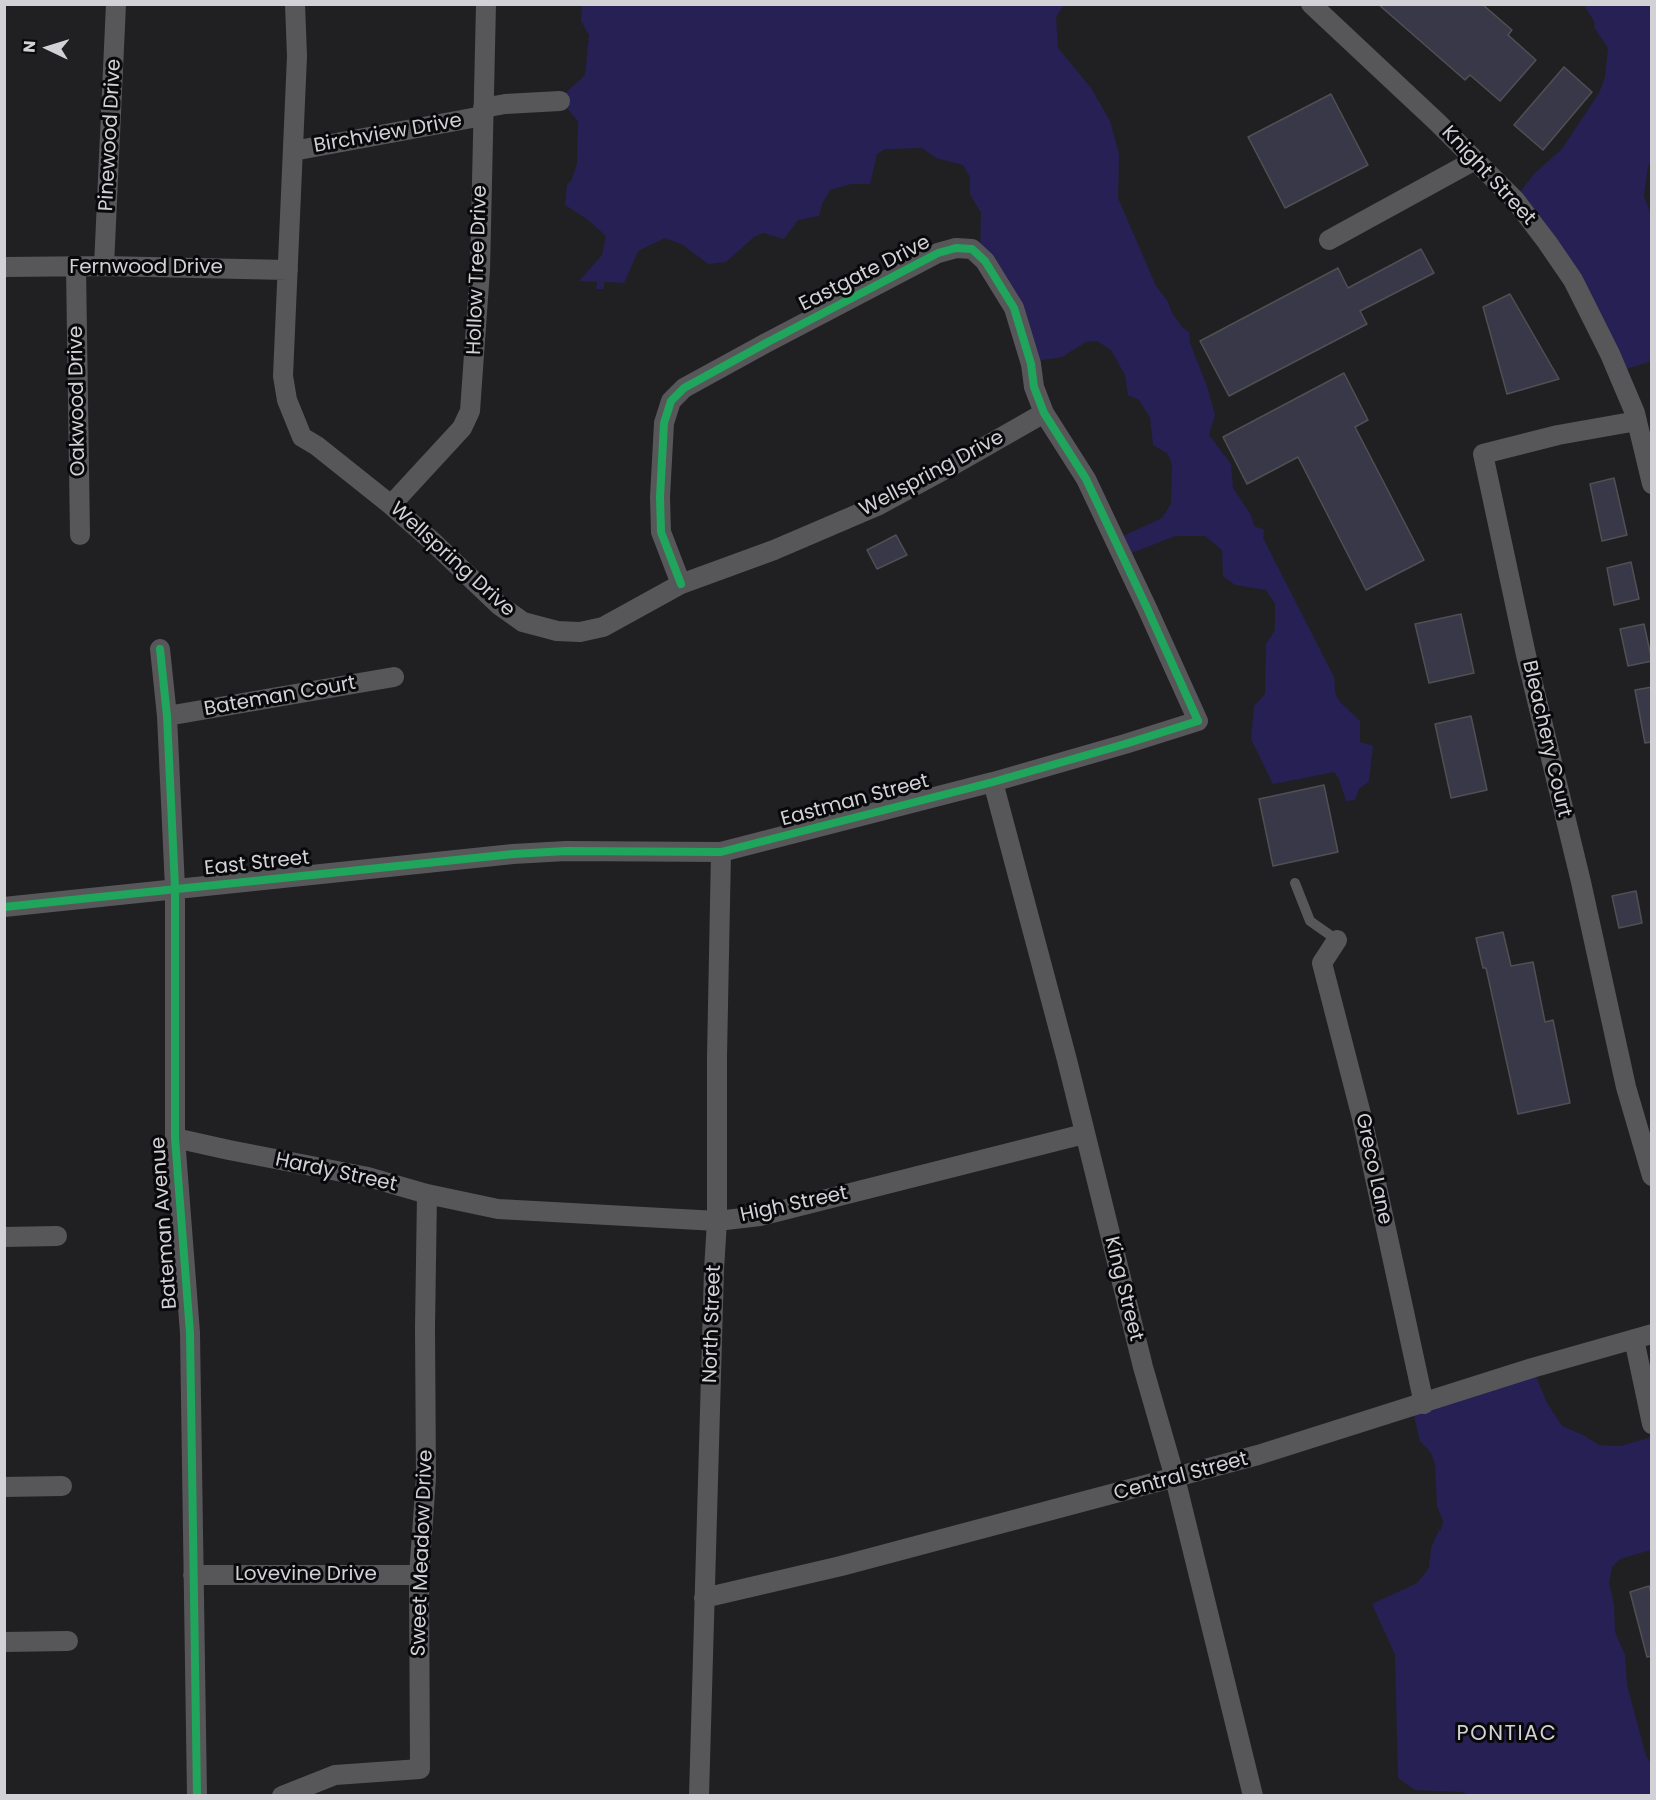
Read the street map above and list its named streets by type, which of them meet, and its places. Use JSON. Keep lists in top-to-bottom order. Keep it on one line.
{"streets":{"street":["Birchview Drive","Pinewood Drive","Knight Street","Fernwood Drive","Hollow Tree Drive","Eastgate Drive","Oakwood Drive","Wellspring Drive","Bateman Court","Bleachery Court","Eastman Street","East Street","Greco Lane","Hardy Street","High Street","Bateman Avenue","King Street","North Street","Central Street","Sweet Meadow Drive","Lovevine Drive"]},"crossings":[["Birchview Drive","Hollow Tree Drive"],["Birchview Drive","Wellspring Drive"],["Pinewood Drive","Fernwood Drive"],["Knight Street","Bleachery Court"],["Fernwood Drive","Oakwood Drive"],["Fernwood Drive","Wellspring Drive"],["Hollow Tree Drive","Wellspring Drive"],["Eastgate Drive","Wellspring Drive"],["Eastgate Drive","Eastman Street"],["Bateman Court","Bateman Avenue"],["Eastman Street","East Street"],["Eastman Street","King Street"],["Eastman Street","North Street"],["East Street","Bateman Avenue"],["Greco Lane","Central Street"],["Hardy Street","High Street"],["Hardy Street","Bateman Avenue"],["Hardy Street","Sweet Meadow Drive"],["High Street","King Street"],["High Street","North Street"],["Bateman Avenue","Lovevine Drive"],["King Street","Central Street"],["North Street","Central Street"],["Sweet Meadow Drive","Lovevine Drive"]],"districts":["PONTIAC"],"north":"left"}
